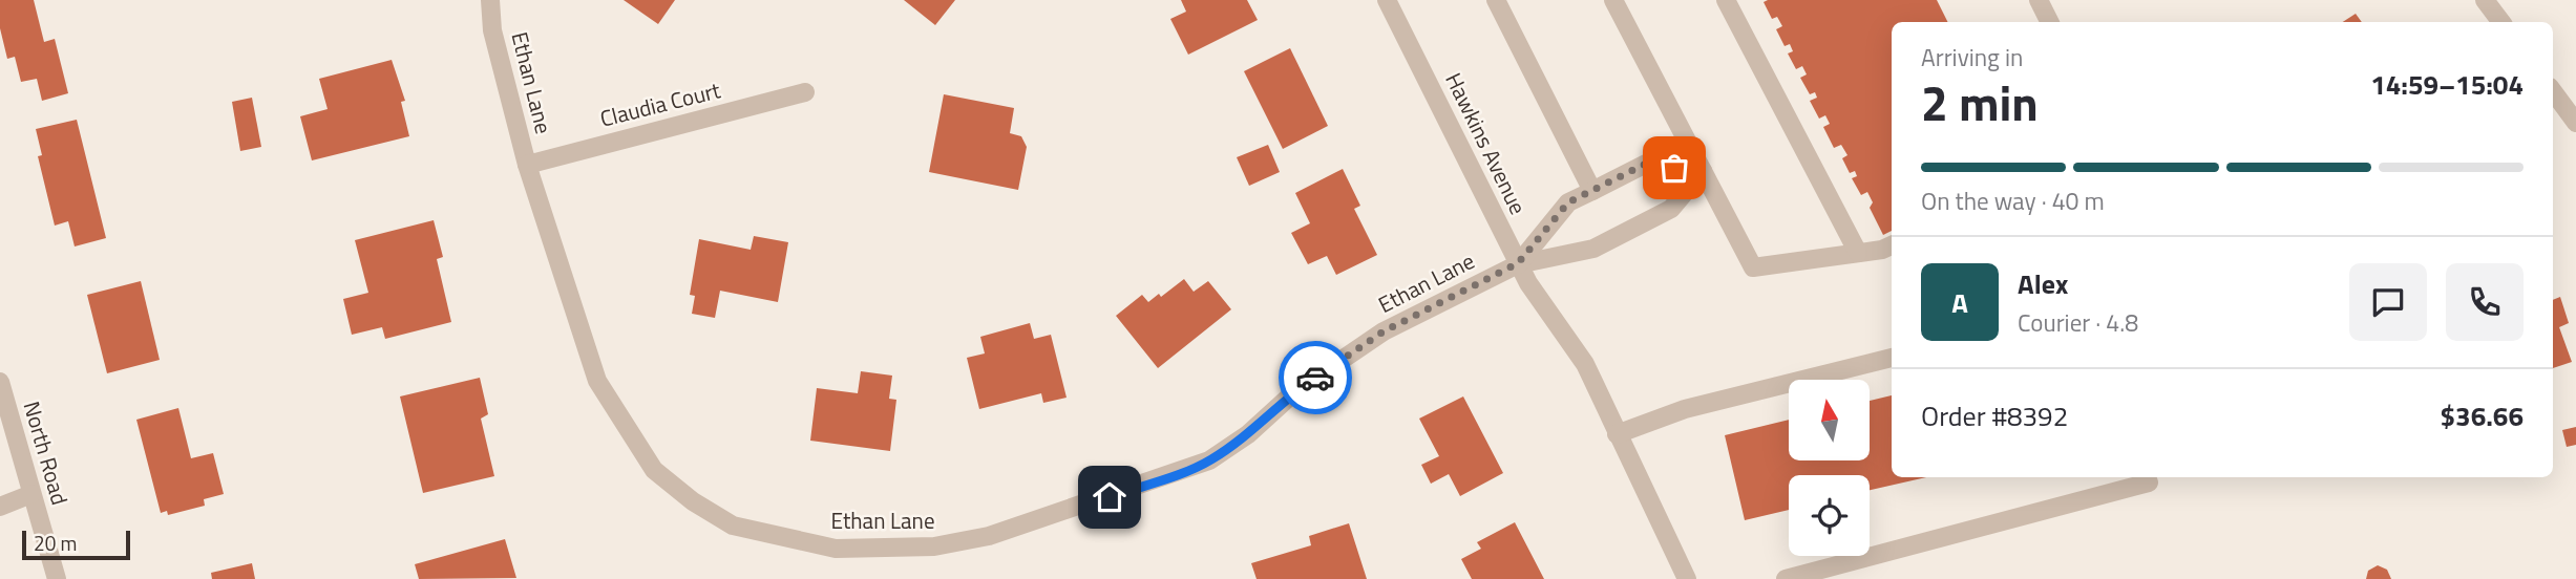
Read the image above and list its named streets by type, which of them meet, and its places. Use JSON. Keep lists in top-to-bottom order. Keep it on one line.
{"streets":{"street":["Ethan Lane","Claudia Court","Hawkins Avenue","North Road"]},"crossings":[["Ethan Lane","Claudia Court"],["Ethan Lane","Hawkins Avenue"]],"scale_bar":"20 m","north":"top","page":{"heading":["2 min","Arriving in","14:59–15:04"],"panel":["Alex","Courier · 4.8","Order #8392","$36.66"],"bar":"On the way · 40 m","round":"A","scale":"20 m"}}
